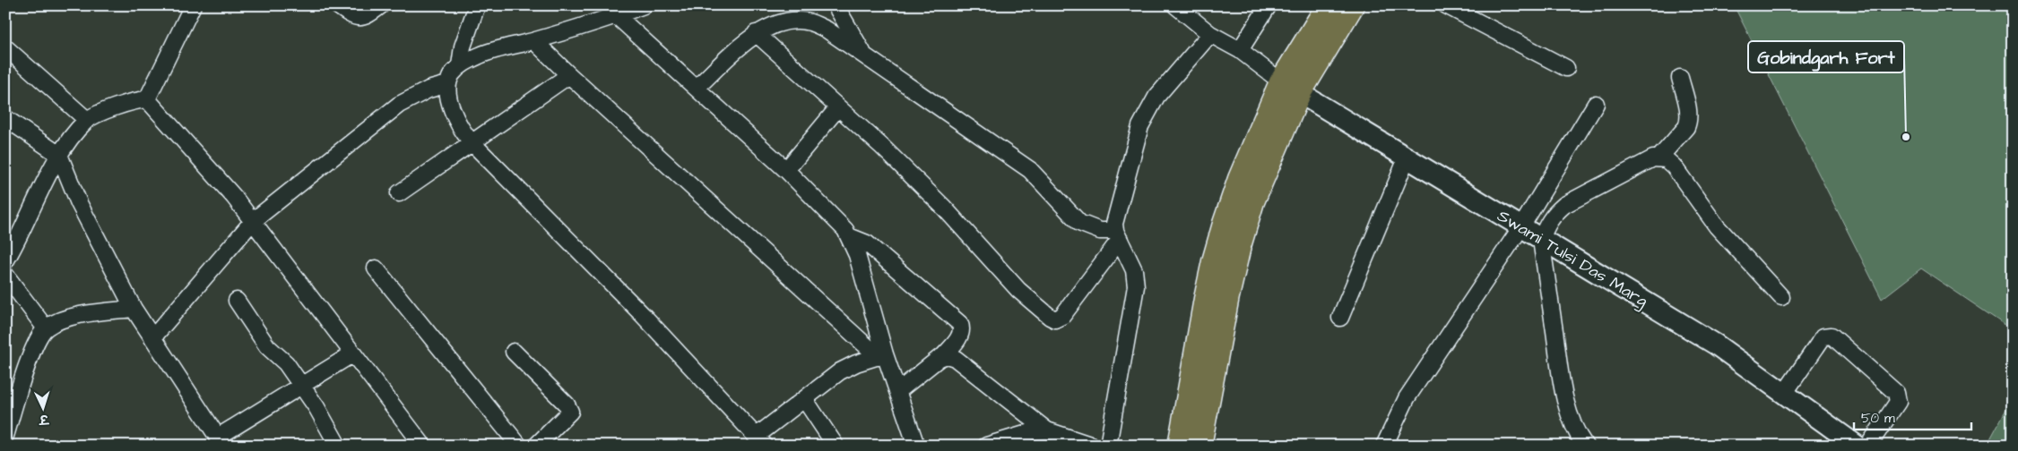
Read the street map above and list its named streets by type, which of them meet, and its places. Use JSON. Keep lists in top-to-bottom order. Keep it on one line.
{"streets":{"street":["Swami Tulsi Das Marg"]},"places":["Gobindgarh Fort"],"scale_bar":"50 m","north":"bottom"}
